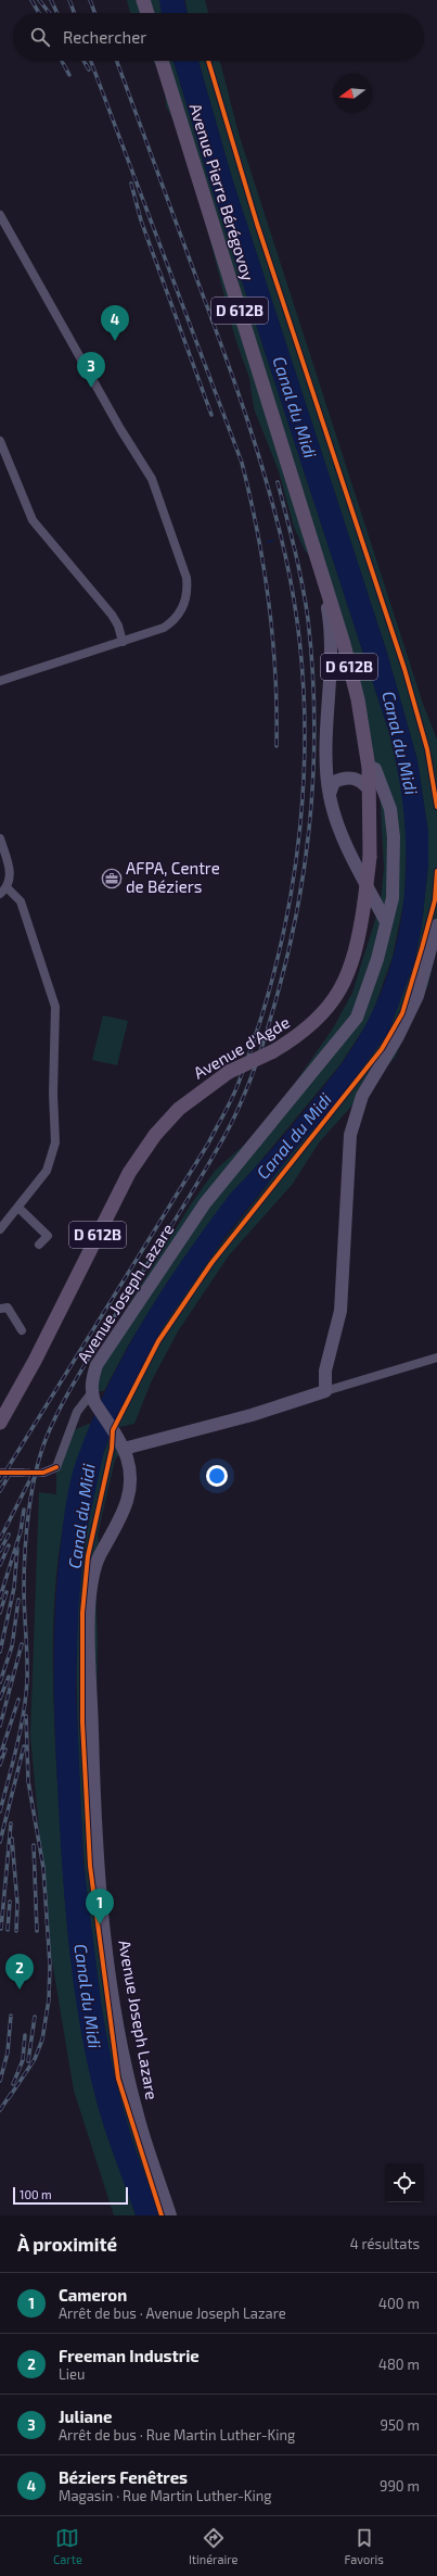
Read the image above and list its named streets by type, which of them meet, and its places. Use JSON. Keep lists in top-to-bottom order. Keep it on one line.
{"streets":{"main road":["Avenue Pierre Bérégovoy","D 612B","Avenue d'Agde","Avenue Joseph Lazare"]},"crossings":[["Avenue Pierre Bérégovoy","Avenue d'Agde"],["Avenue Pierre Bérégovoy","Avenue Joseph Lazare"],["Avenue d'Agde","Avenue Joseph Lazare"]],"water":["Canal du Midi"],"places":{"office":["AFPA, Centre de Béziers"]},"scale_bar":"100 m","north":"left","page":{"search":"Rechercher","pins":["4","3","1","2"],"scale":"100 m","heading":["À proximité","4 résultats"],"list":[{"mark":"1","name":"Cameron","note":"Arrêt de bus · Avenue Joseph Lazare","value":"400 m"},{"mark":"2","name":"Freeman Industrie","note":"Lieu","value":"480 m"},{"mark":"3","name":"Juliane","note":"Arrêt de bus · Rue Martin Luther-King","value":"950 m"},{"mark":"4","name":"Béziers Fenêtres","note":"Magasin · Rue Martin Luther-King","value":"990 m"}],"nav":["Carte","Itinéraire","Favoris"]}}
